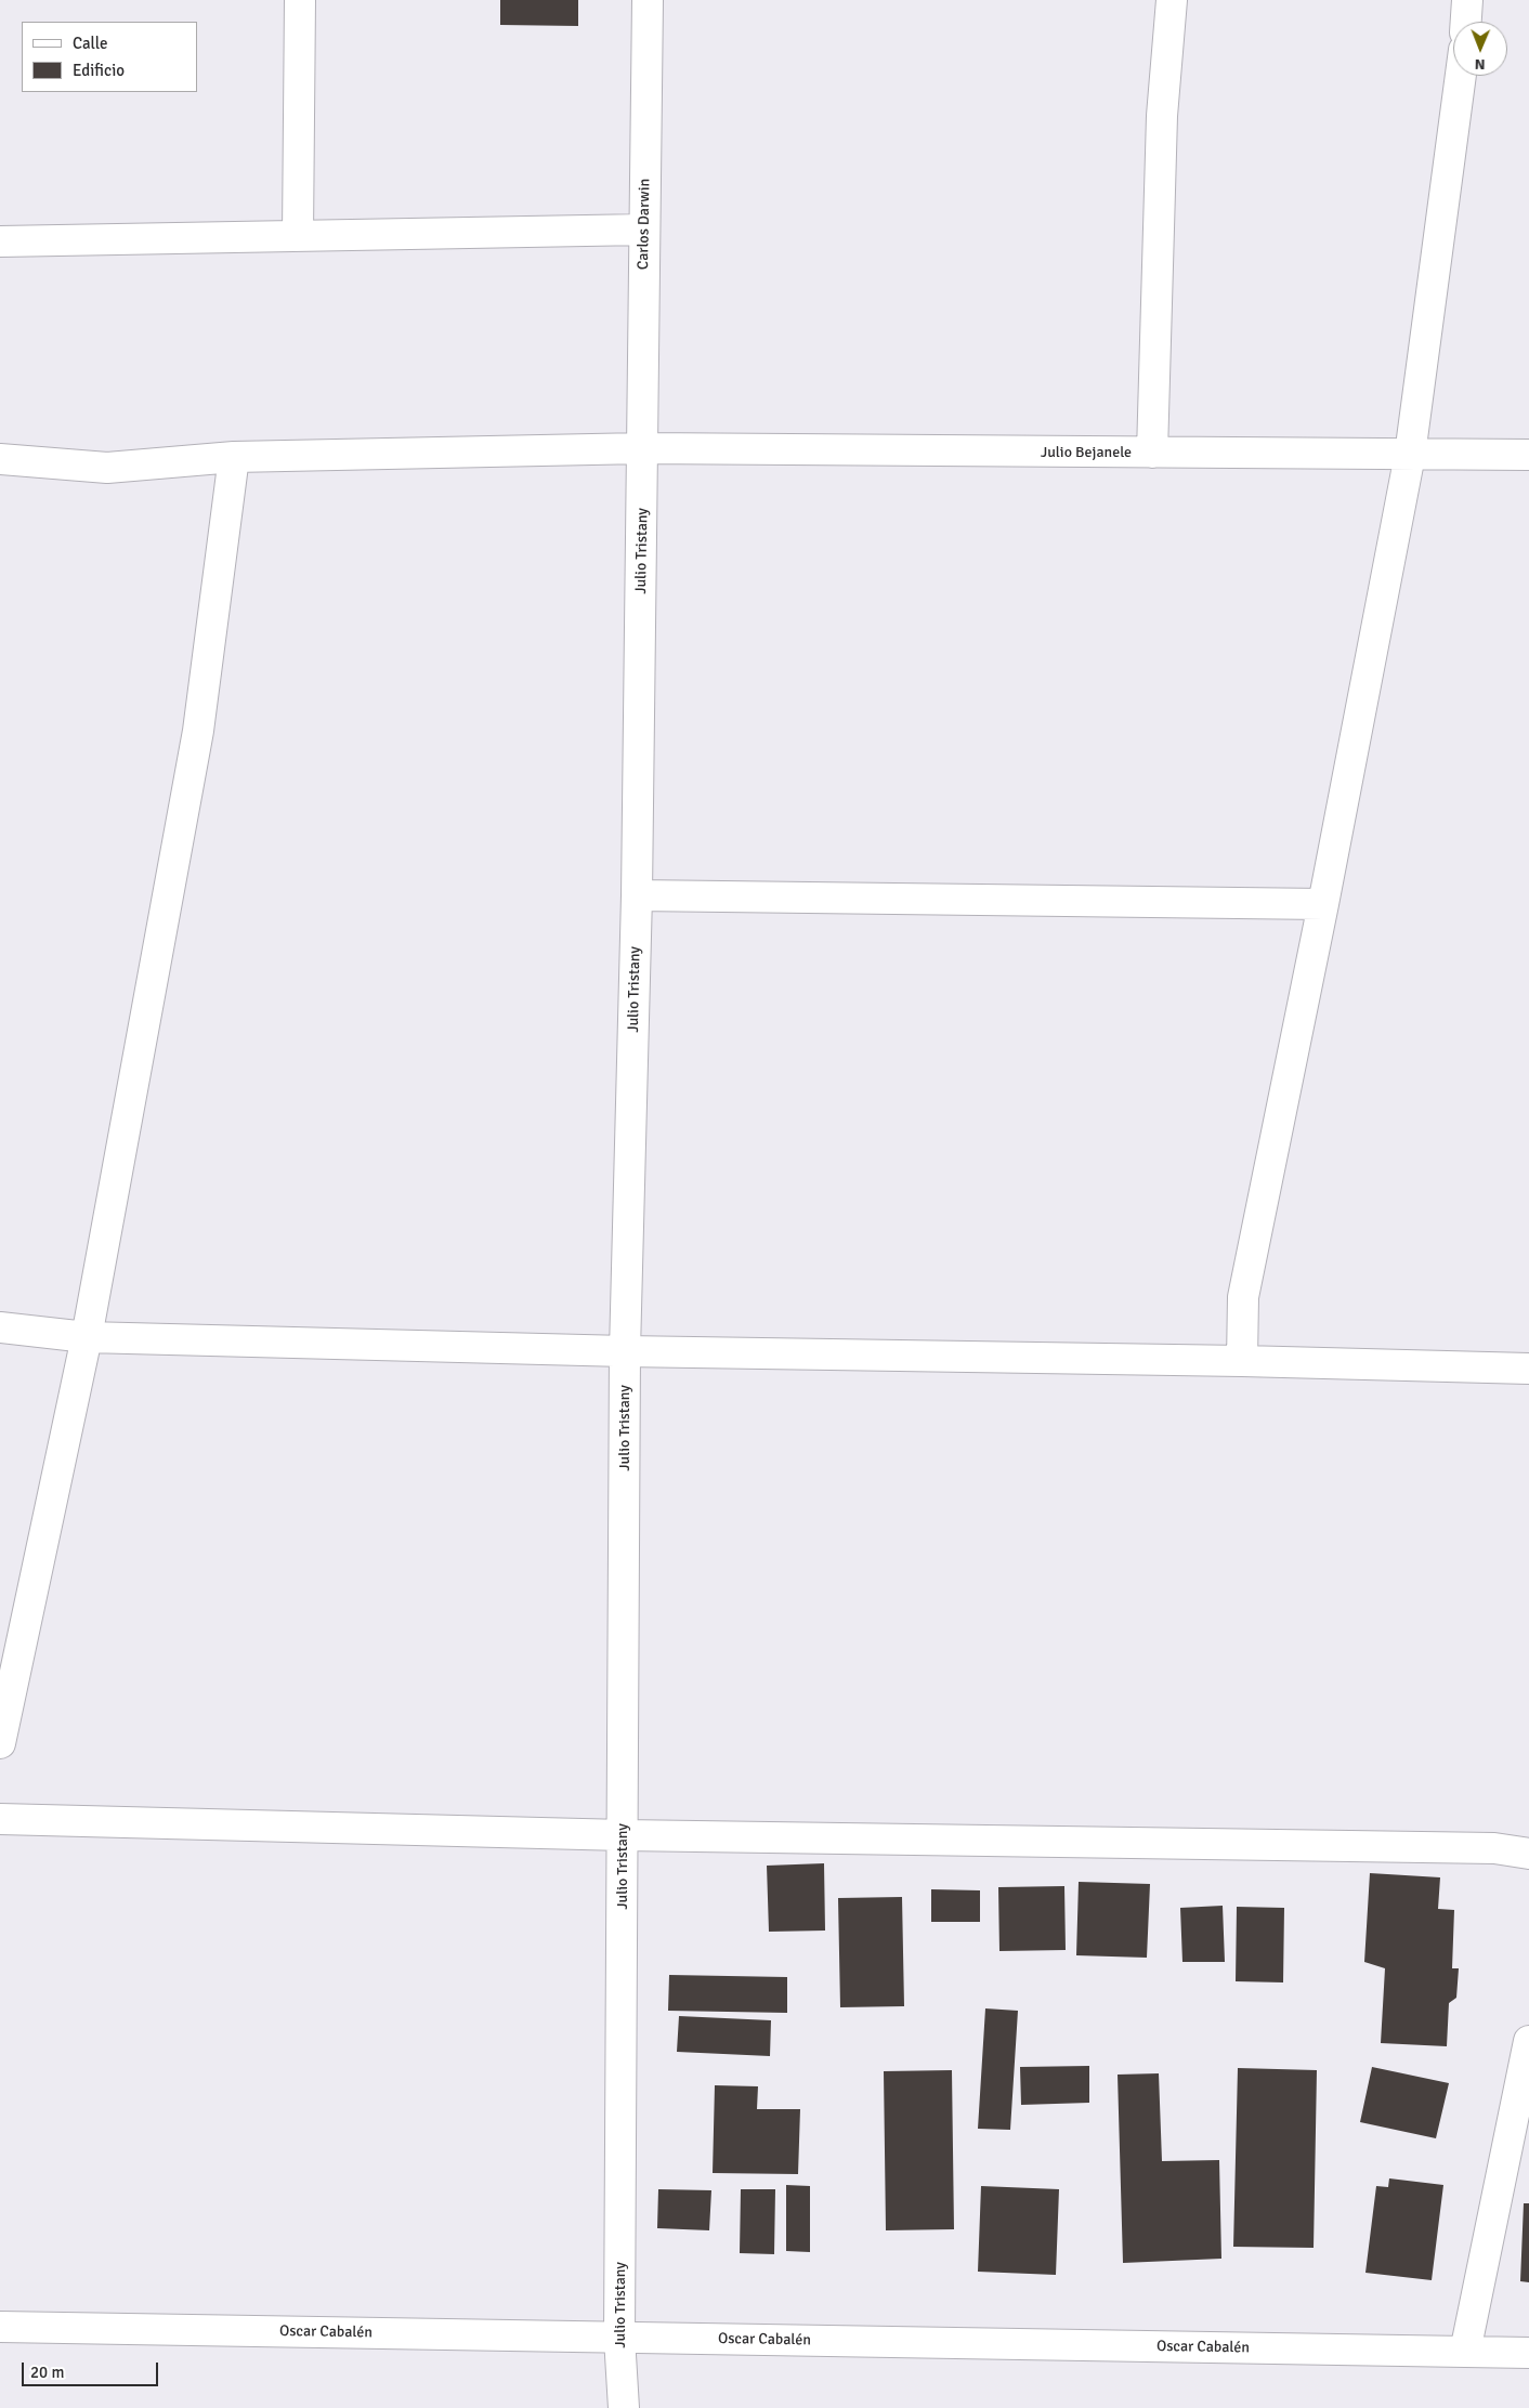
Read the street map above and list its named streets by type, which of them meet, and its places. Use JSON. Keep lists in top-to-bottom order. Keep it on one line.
{"streets":{"street":["Carlos Darwin","Julio Bejanele","Julio Tristany","Oscar Cabalén"]},"crossings":[["Carlos Darwin","Julio Bejanele"],["Carlos Darwin","Julio Tristany"],["Julio Bejanele","Julio Tristany"],["Julio Tristany","Oscar Cabalén"]],"legend":["Calle","Edificio"],"scale_bar":"20 m","north":"bottom"}
